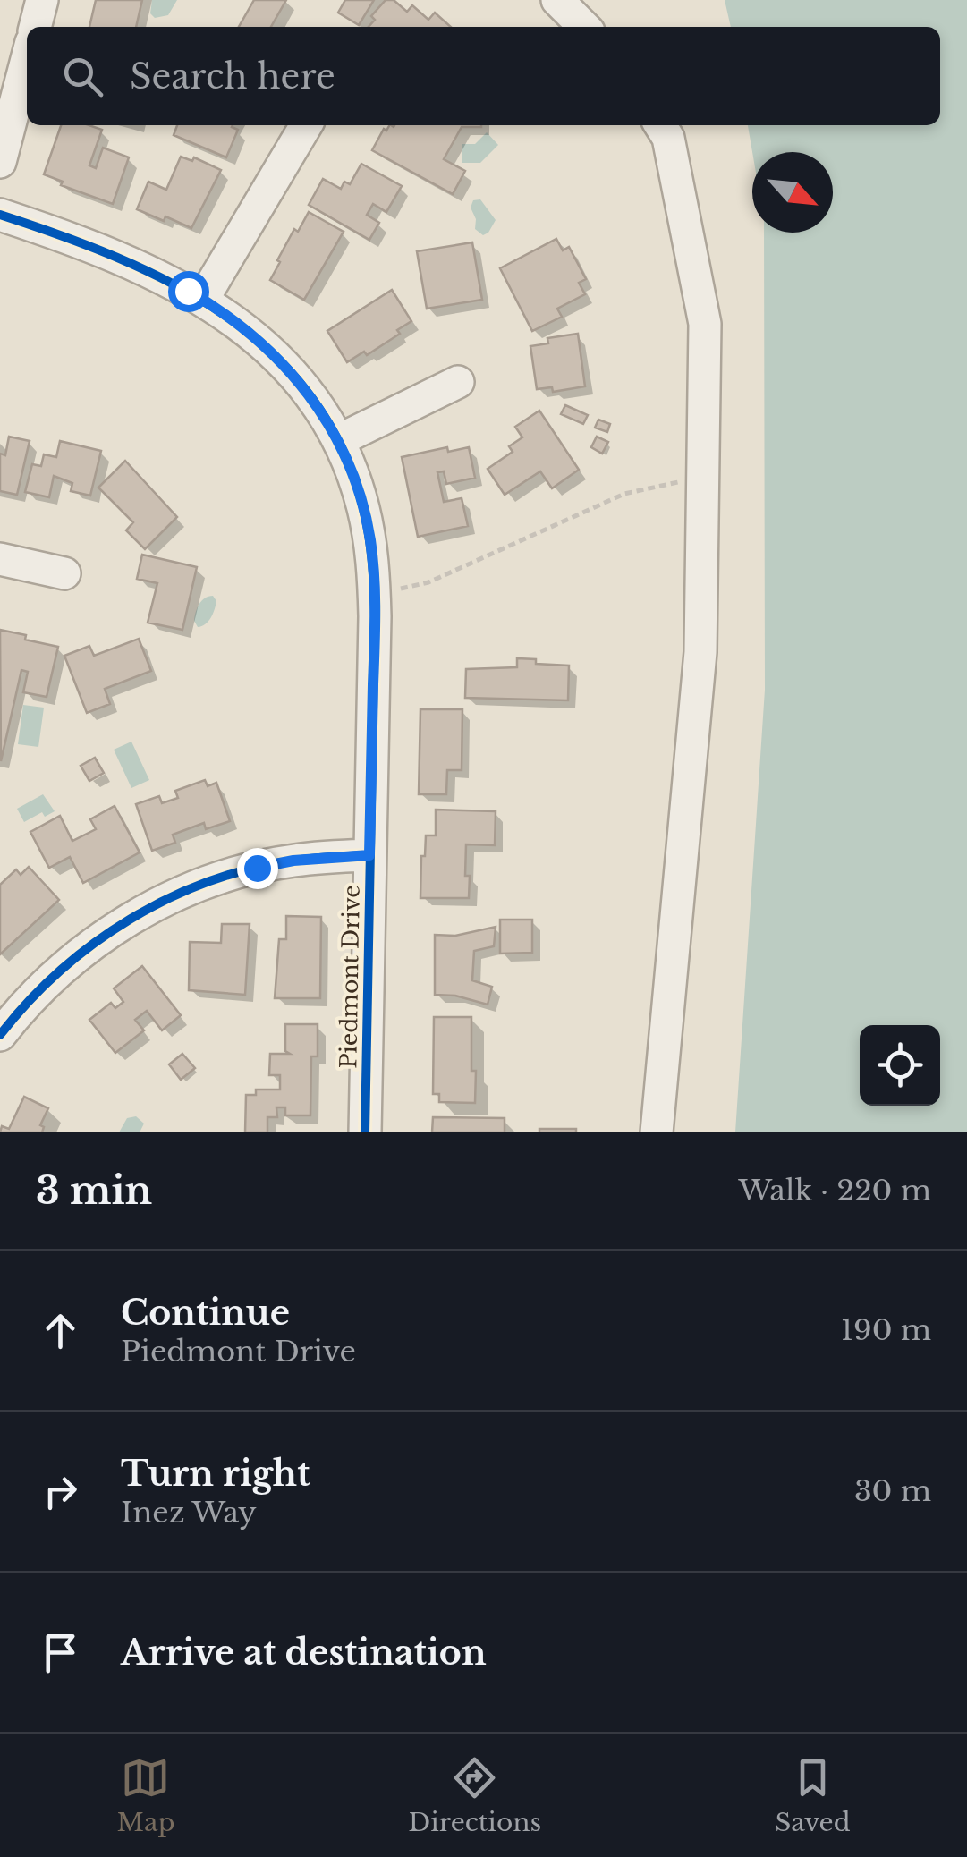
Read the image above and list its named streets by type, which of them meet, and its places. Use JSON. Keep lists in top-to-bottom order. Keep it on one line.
{"streets":{"street":["Piedmont Drive"]},"north":"bottom right","page":{"search":"Search here","heading":["3 min","Walk · 220 m"],"list":[["Continue","Piedmont Drive","190 m"],["Turn right","Inez Way","30 m"],"Arrive at destination"],"nav":["Map","Directions","Saved"]}}
